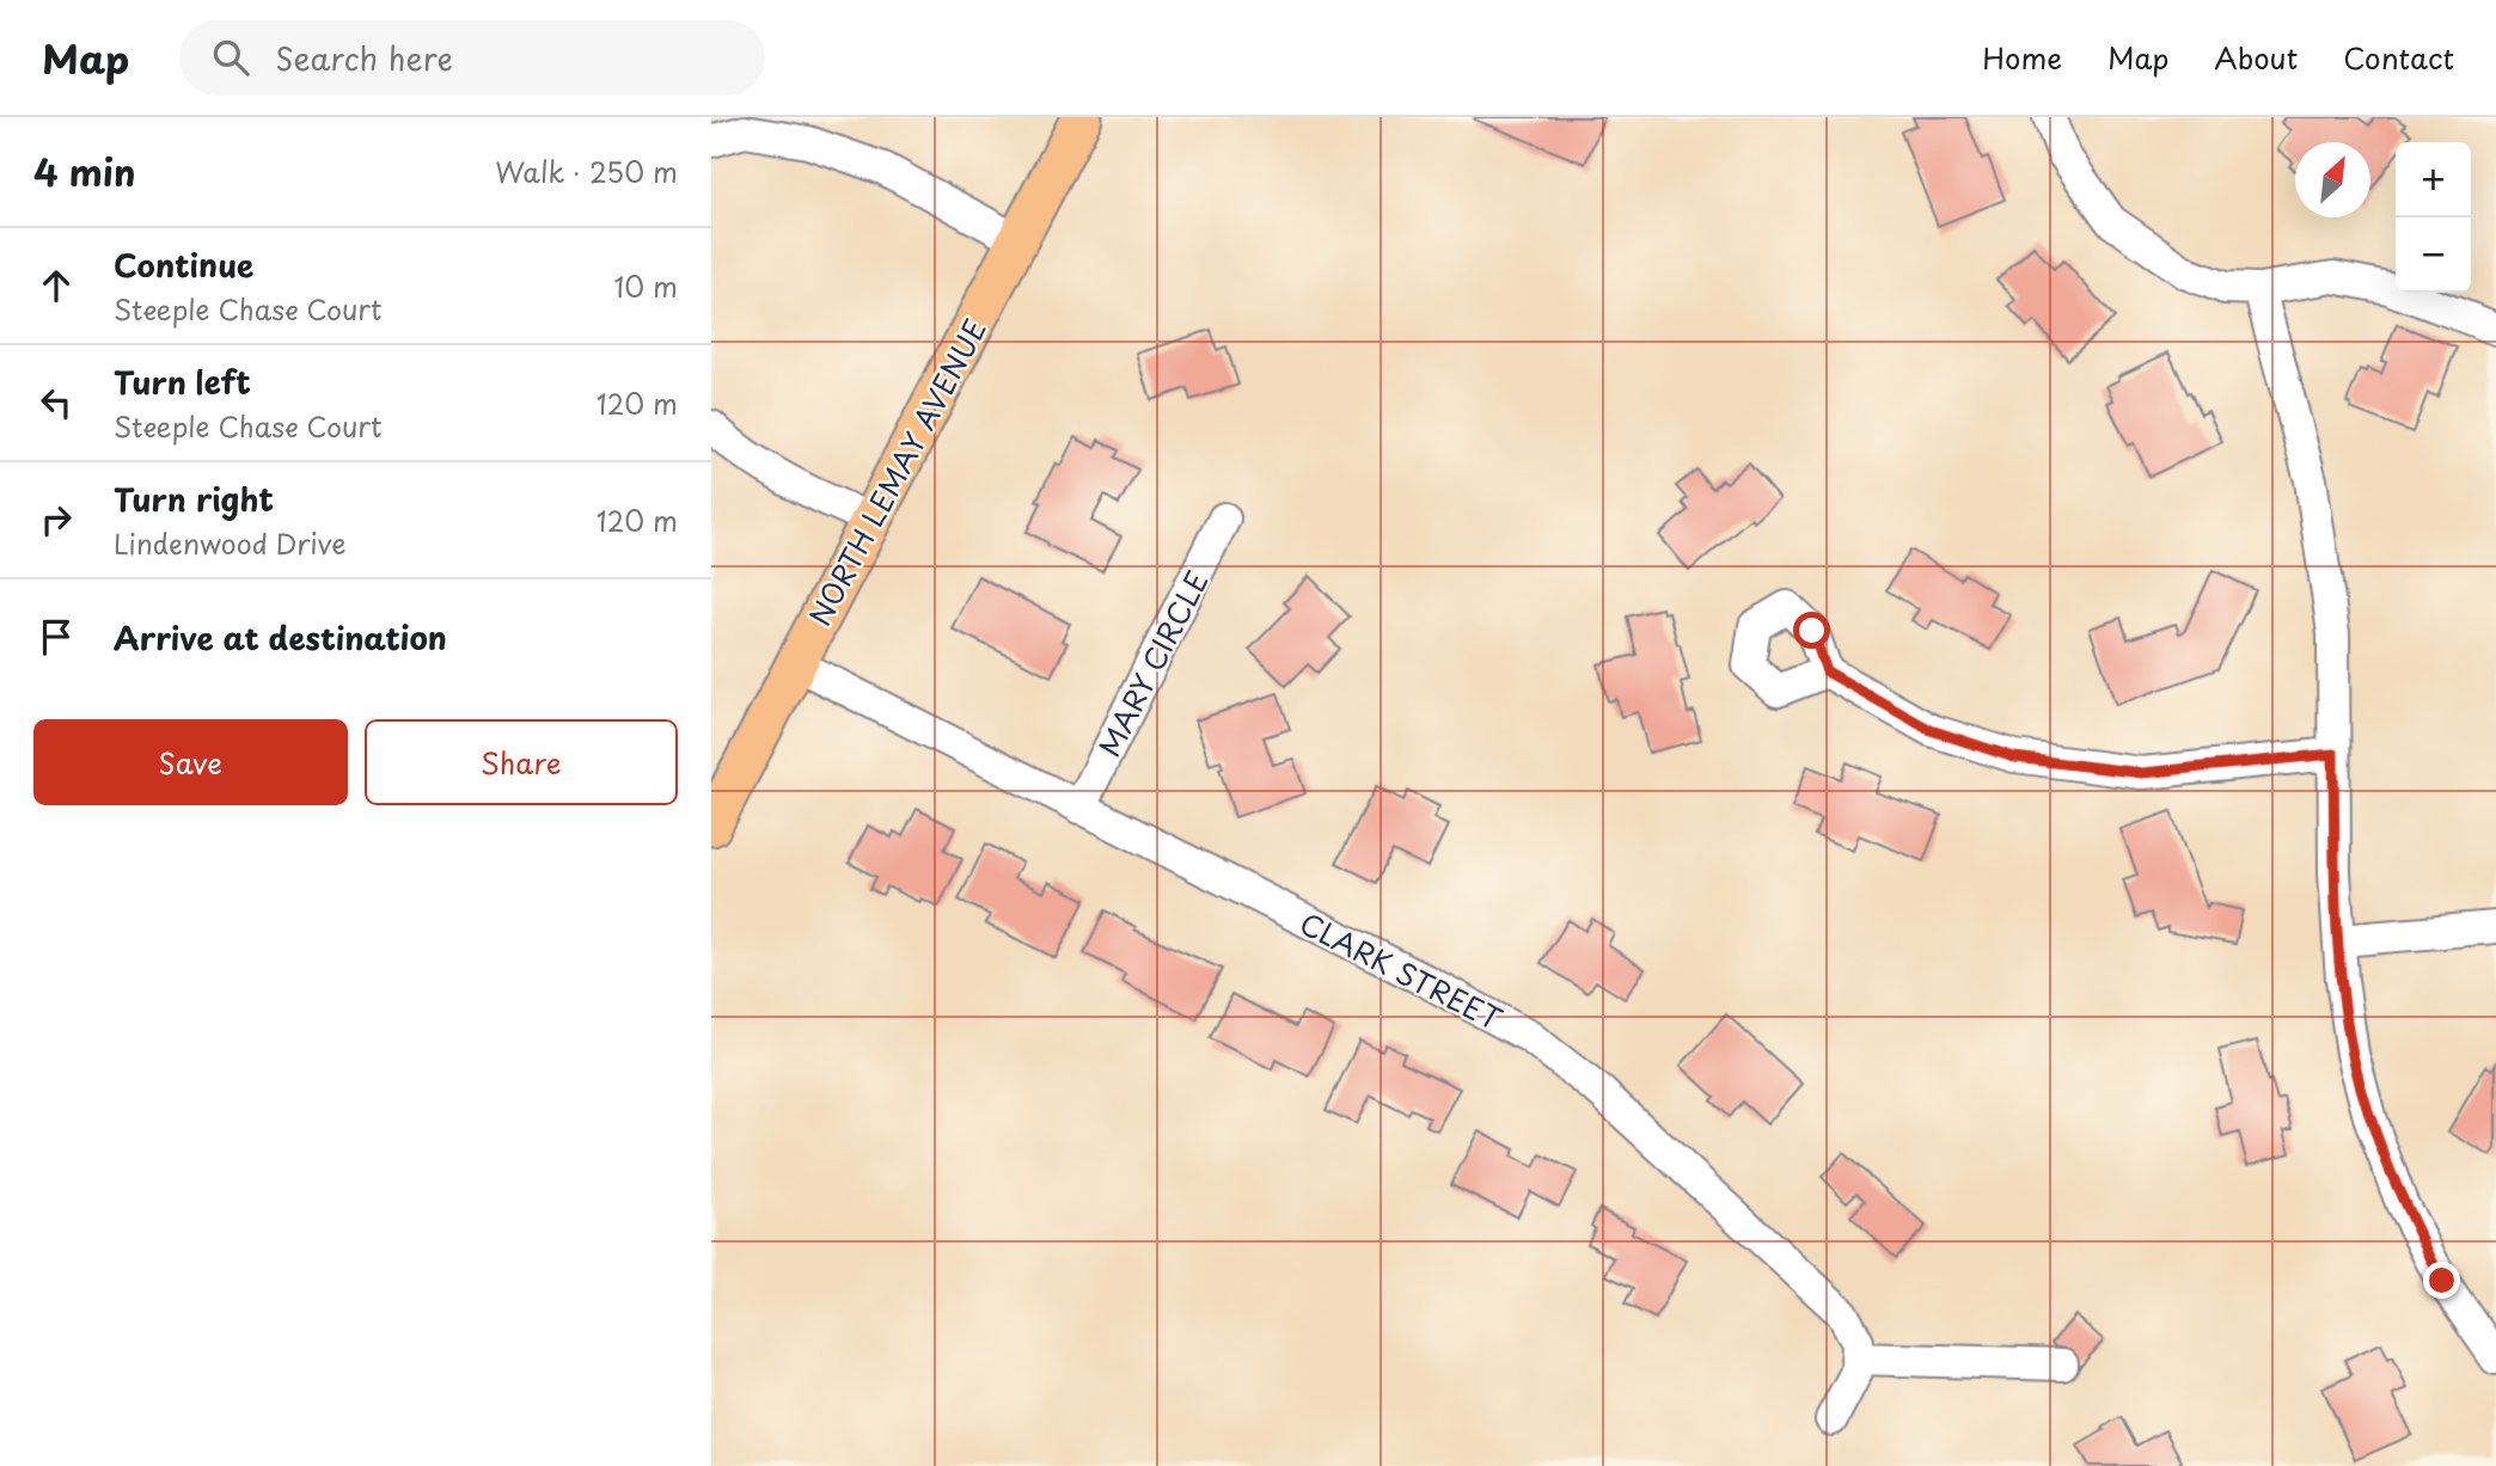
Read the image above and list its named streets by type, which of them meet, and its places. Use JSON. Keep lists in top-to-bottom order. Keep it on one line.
{"streets":{"main road":["NORTH LEMAY AVENUE"],"street":["MARY CIRCLE","CLARK STREET"]},"crossings":[["NORTH LEMAY AVENUE","CLARK STREET"],["MARY CIRCLE","CLARK STREET"]],"north":"top right","page":{"header":"Map","search":"Search here","nav":["Home","Map","About","Contact"],"heading":["4 min","Walk · 250 m"],"map_buttons":["+","−"],"list":[["Continue","Steeple Chase Court","10 m"],["Turn left","Steeple Chase Court","120 m"],["Turn right","Lindenwood Drive","120 m"],"Arrive at destination"],"buttons":["Save","Share"]}}
